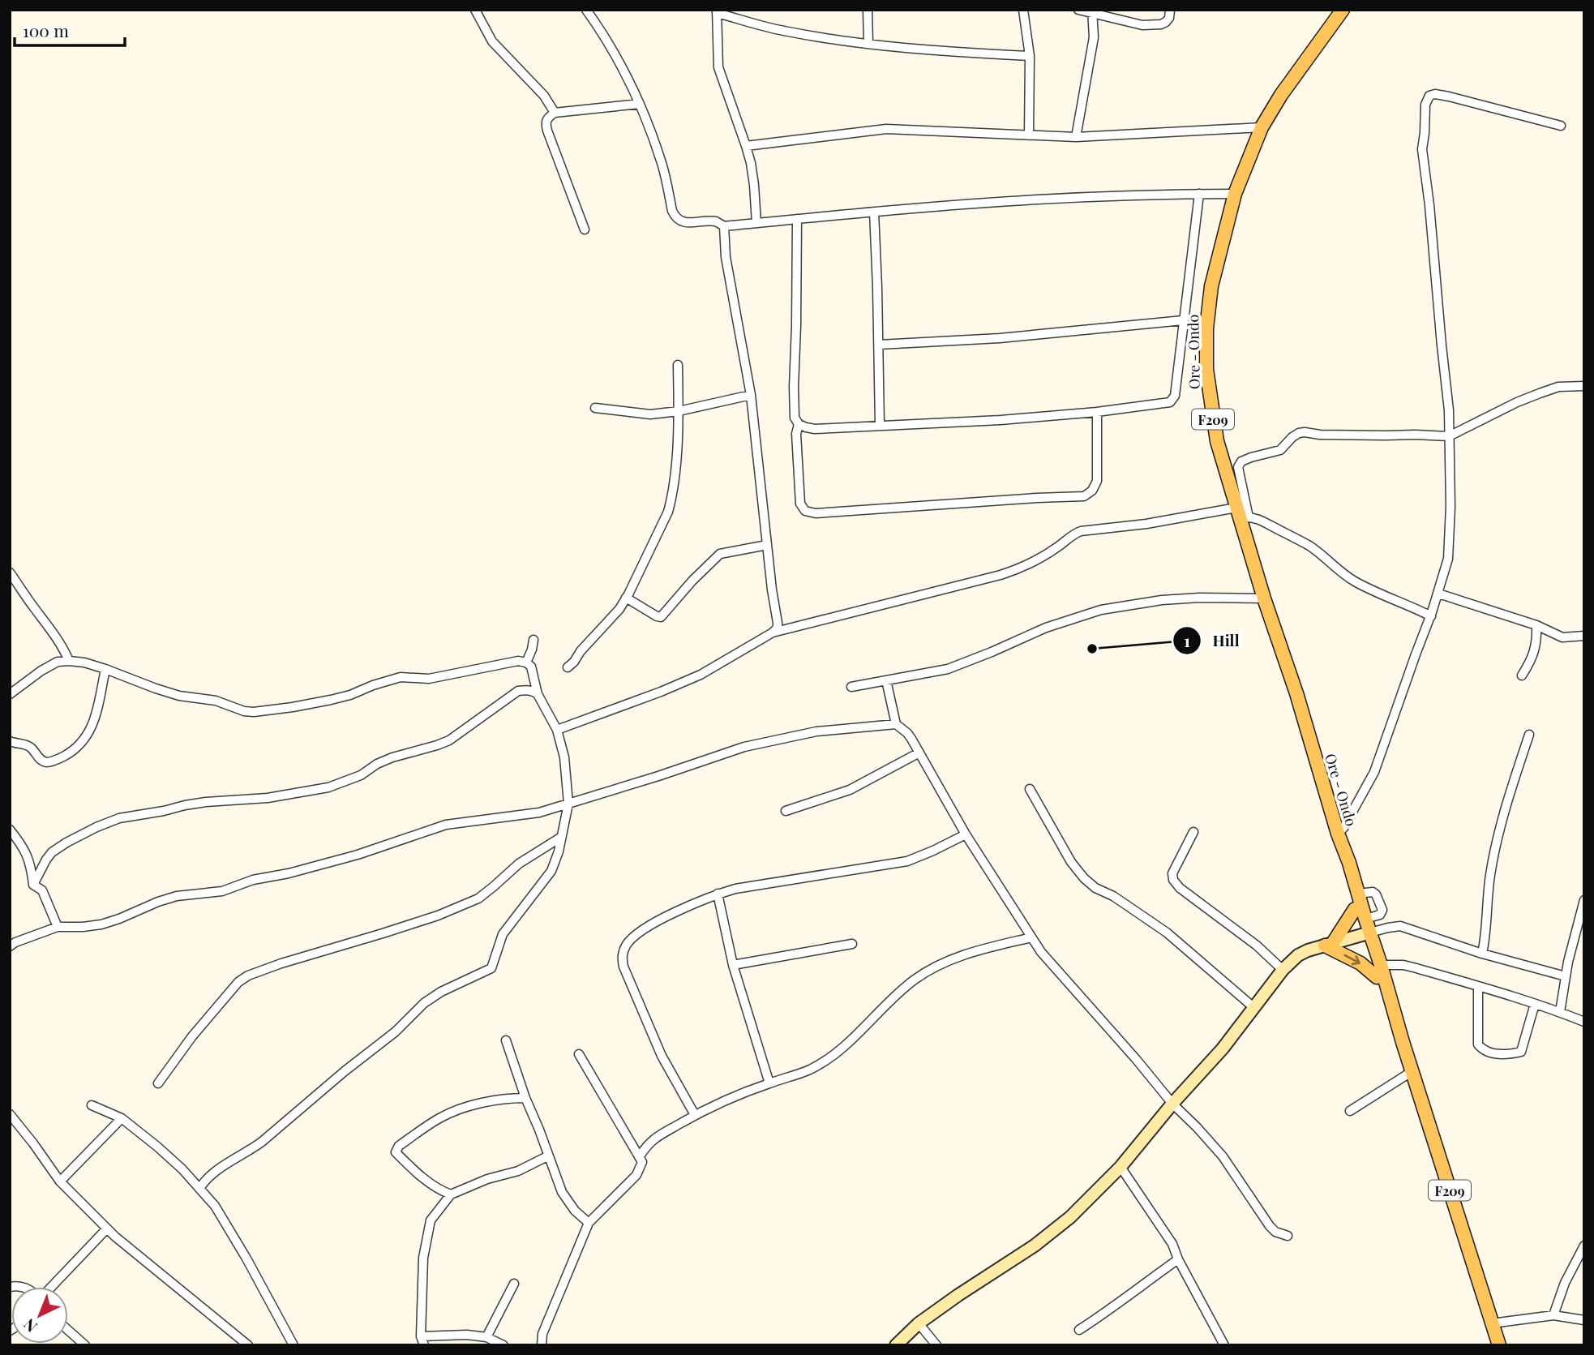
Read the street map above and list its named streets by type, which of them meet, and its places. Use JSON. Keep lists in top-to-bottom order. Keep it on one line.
{"streets":{"main road":["Ore - Ondo","F209"]},"crossings":[["Ore - Ondo","F209"]],"places":["Hill"],"scale_bar":"100 m","north":"bottom left"}
